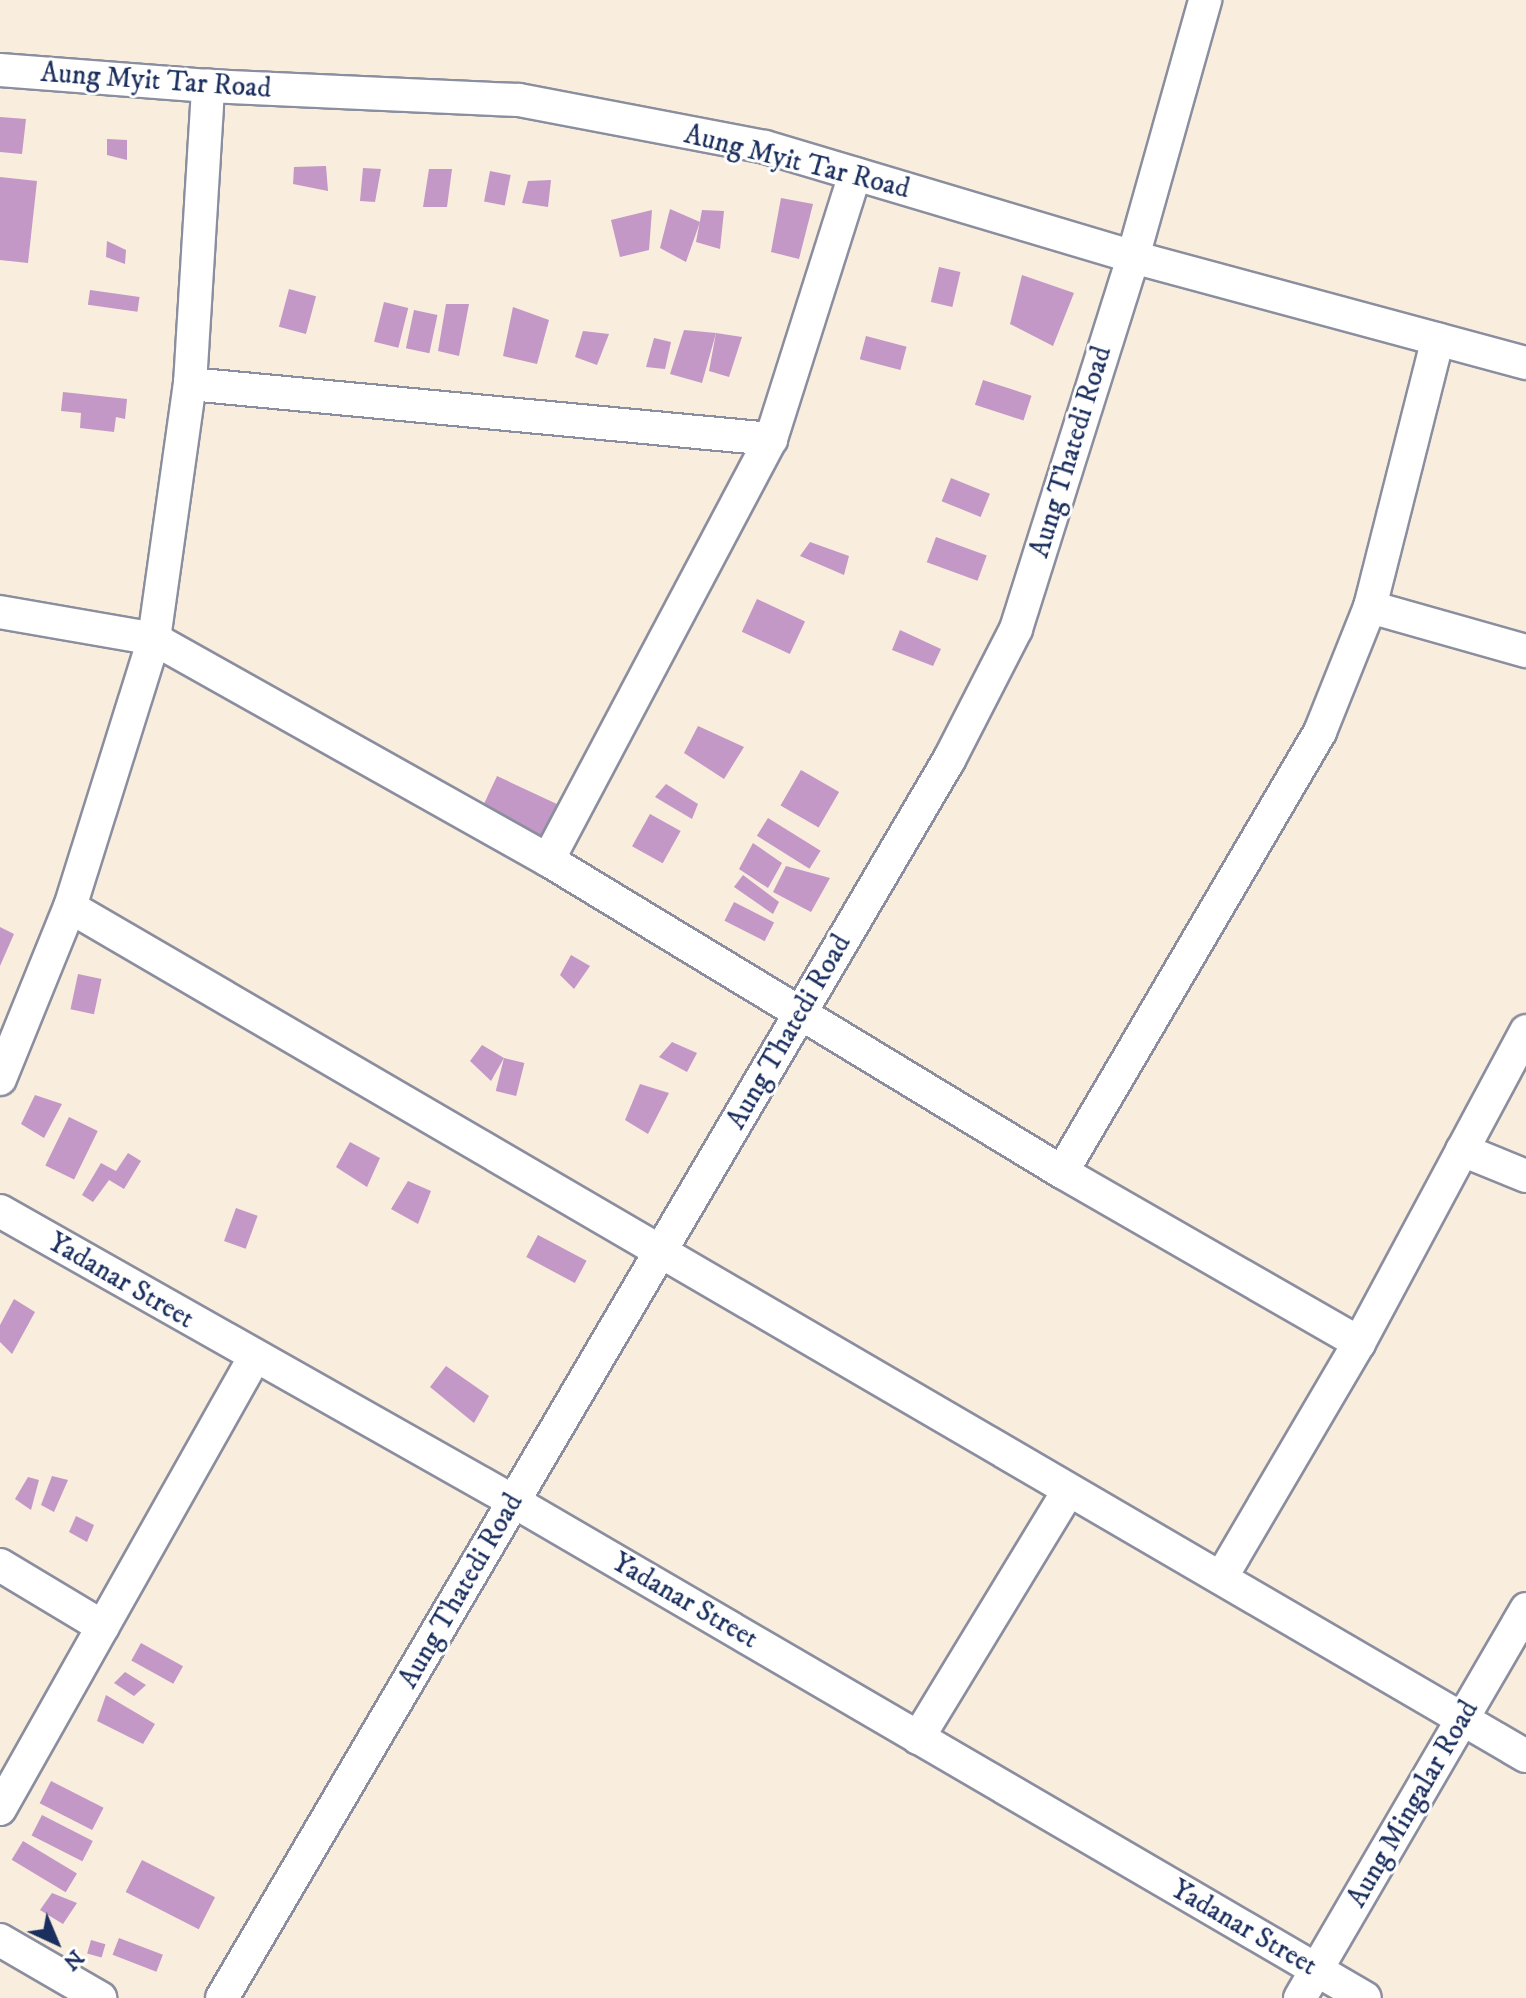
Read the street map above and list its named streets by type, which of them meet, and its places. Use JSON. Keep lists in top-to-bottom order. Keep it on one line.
{"streets":{"street":["Aung Myit Tar Road","Aung Thatedi Road","Yadanar Street","Aung Mingalar Road"]},"crossings":[["Aung Myit Tar Road","Aung Thatedi Road"],["Aung Thatedi Road","Yadanar Street"],["Yadanar Street","Aung Mingalar Road"]],"north":"bottom right"}
